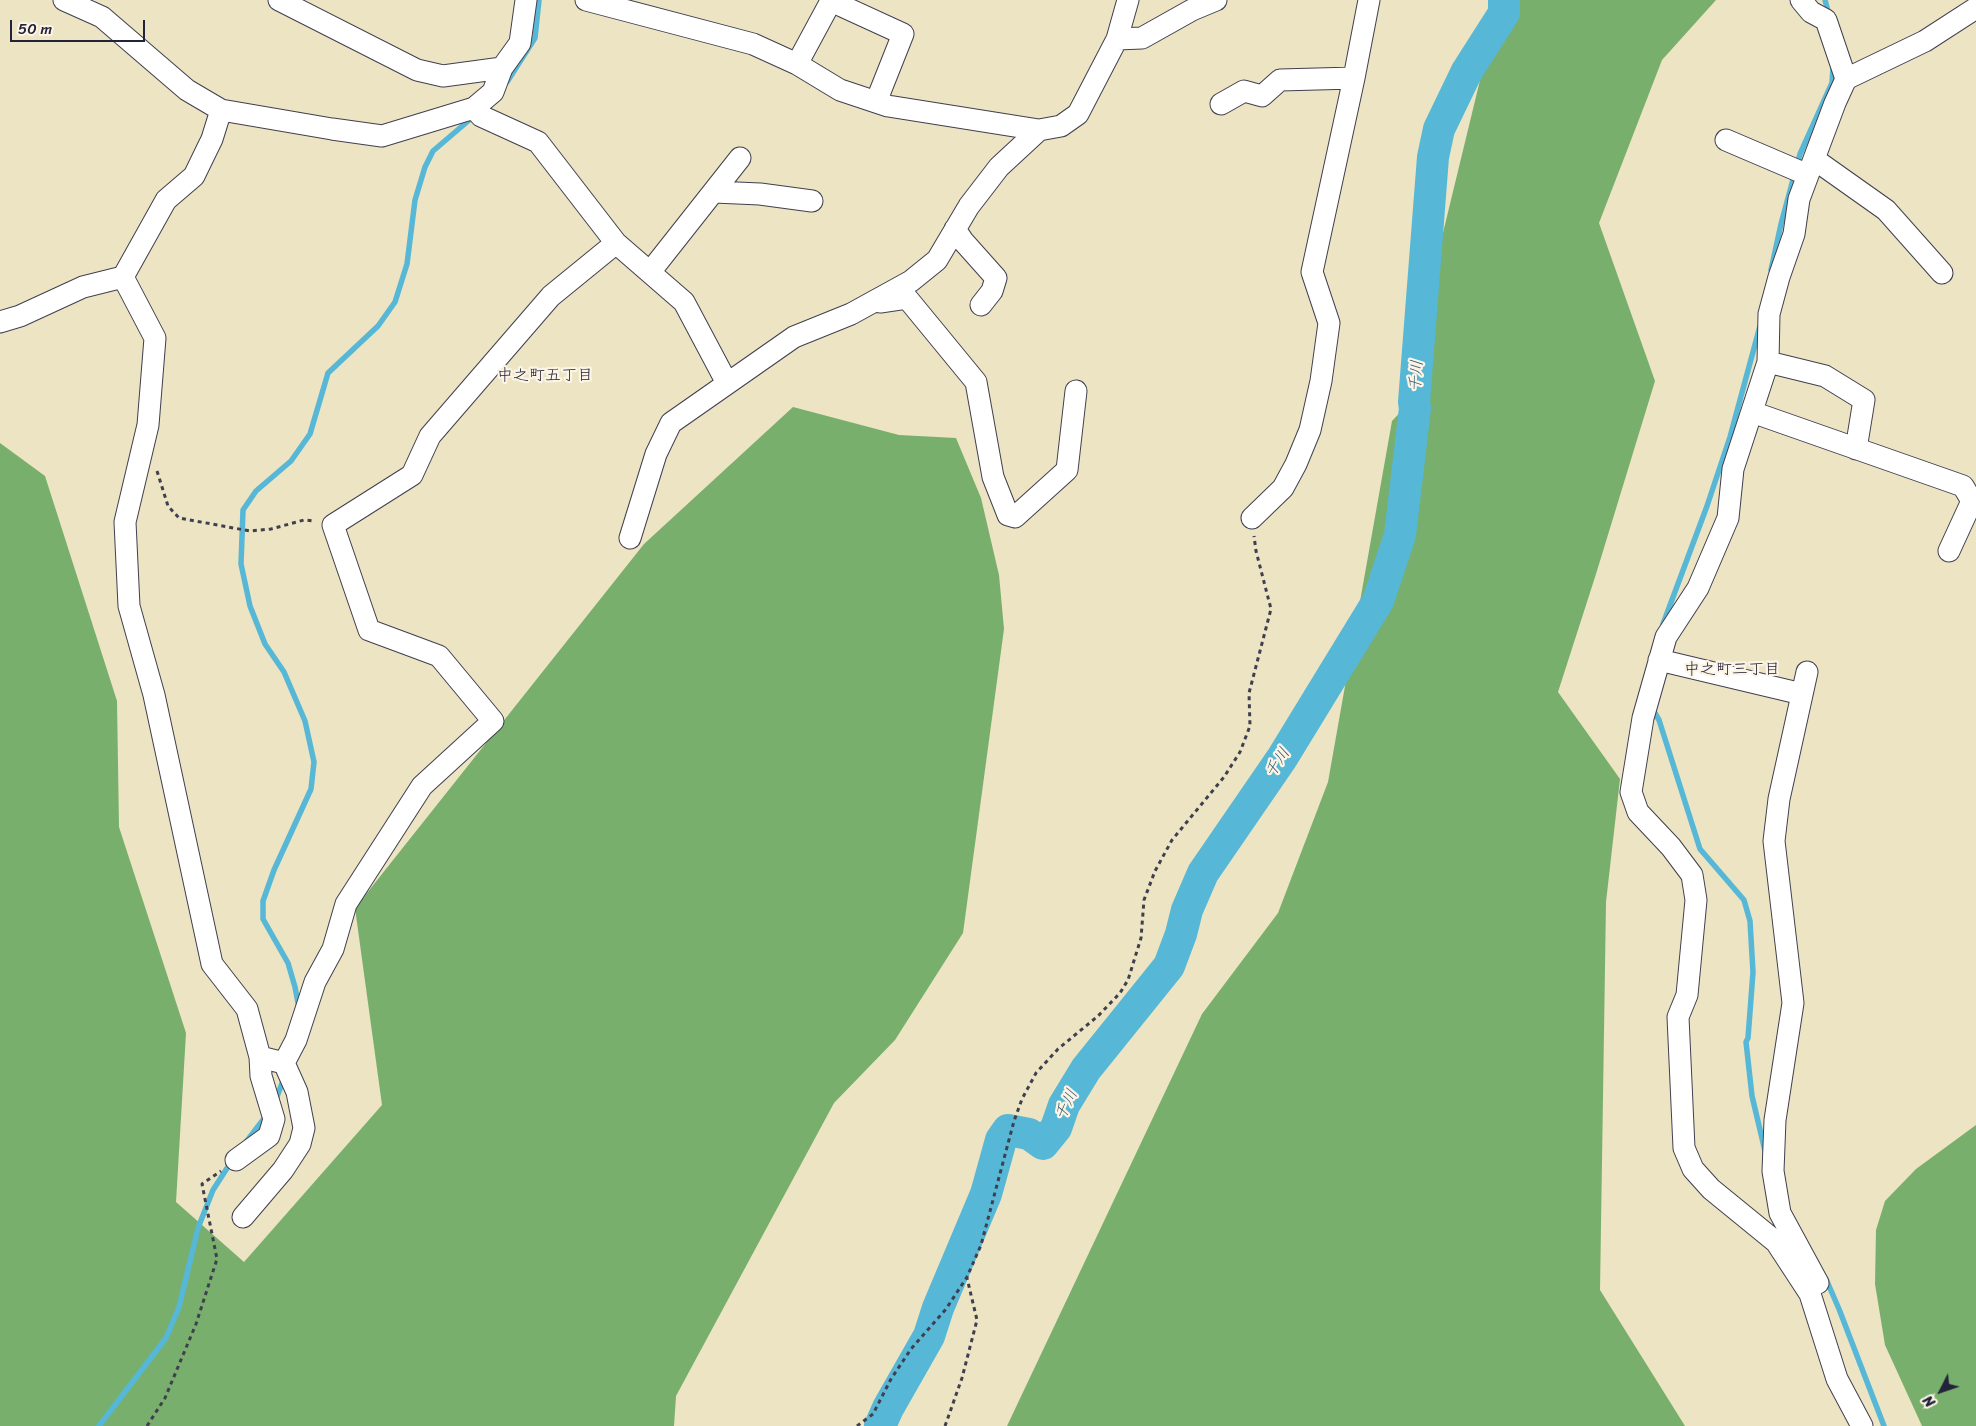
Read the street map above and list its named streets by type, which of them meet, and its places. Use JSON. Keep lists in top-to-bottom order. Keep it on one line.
{"districts":["中之町五丁目","中之町三丁目"],"water":["千川"],"scale_bar":"50 m","north":"bottom left"}
